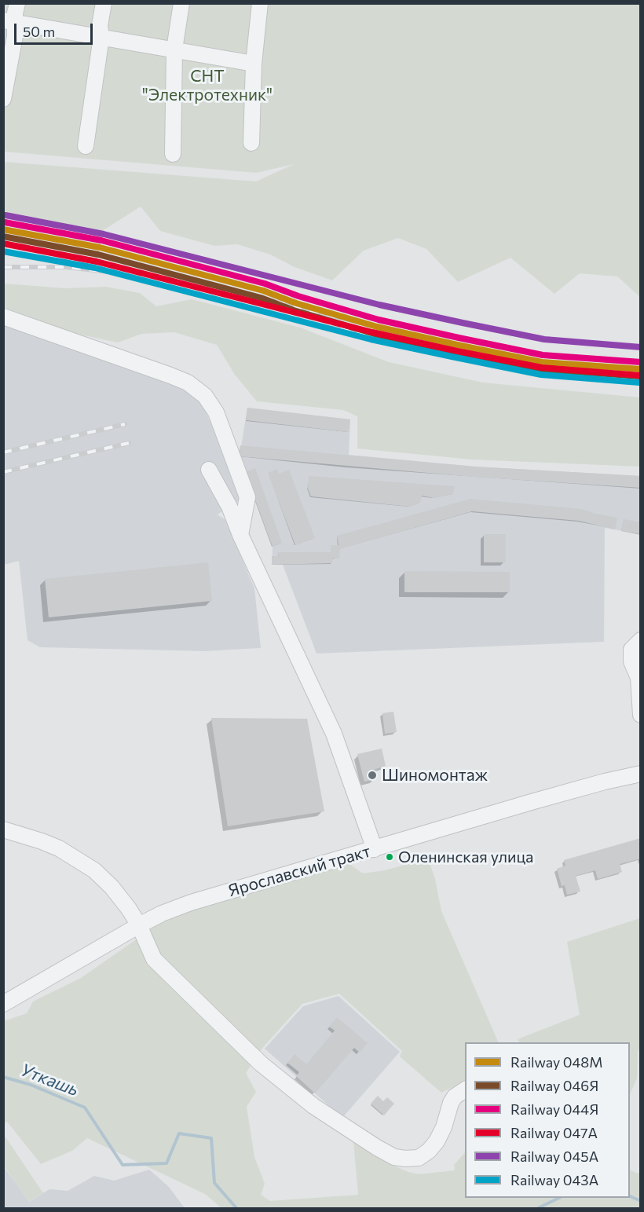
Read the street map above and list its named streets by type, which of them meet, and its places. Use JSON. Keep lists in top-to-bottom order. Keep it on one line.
{"streets":{"street":["Ярославский тракт"]},"water":["Уткашь"],"parks":["СНТ \"Электротехник\""],"places":["Шиномонтаж","Оленинская улица"],"lines":["rail line 045А","rail line 044Я","rail line 048М","rail line 046Я","rail line 047А","rail line 043А"],"legend":["Railway 048М","Railway 046Я","Railway 044Я","Railway 047А","Railway 045А","Railway 043А"],"scale_bar":"50 m"}
